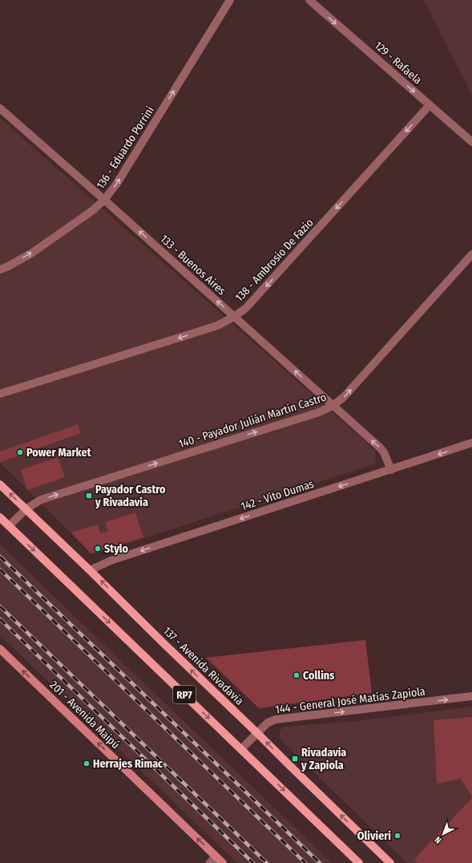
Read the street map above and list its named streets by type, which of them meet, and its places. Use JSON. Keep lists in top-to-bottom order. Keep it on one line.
{"streets":{"main road":["137 - Avenida Rivadavia","RP7","201 - Avenida Maipú"],"street":["129 - Rafaela","136 - Eduardo Porrini","138 - Ambrosio De Fazio","133 - Buenos Aires","140 - Payador Julián Martín Castro","142 - Vito Dumas","144 - General José Matías Zapiola"]},"crossings":[["129 - Rafaela","138 - Ambrosio De Fazio"],["136 - Eduardo Porrini","133 - Buenos Aires"],["138 - Ambrosio De Fazio","133 - Buenos Aires"],["133 - Buenos Aires","140 - Payador Julián Martín Castro"],["133 - Buenos Aires","142 - Vito Dumas"],["140 - Payador Julián Martín Castro","137 - Avenida Rivadavia"],["140 - Payador Julián Martín Castro","RP7"],["142 - Vito Dumas","137 - Avenida Rivadavia"],["137 - Avenida Rivadavia","144 - General José Matías Zapiola"],["RP7","144 - General José Matías Zapiola"]],"one_way":["129 - Rafaela","136 - Eduardo Porrini","138 - Ambrosio De Fazio","133 - Buenos Aires","140 - Payador Julián Martín Castro","142 - Vito Dumas","144 - General José Matías Zapiola","201 - Avenida Maipú"],"places":{"other":["Power Market","Stylo","Collins","Herrajes Rimac","Olivieri"],"transit":["Payador Castro y Rivadavia","Rivadavia y Zapiola"]},"north":"bottom left"}
